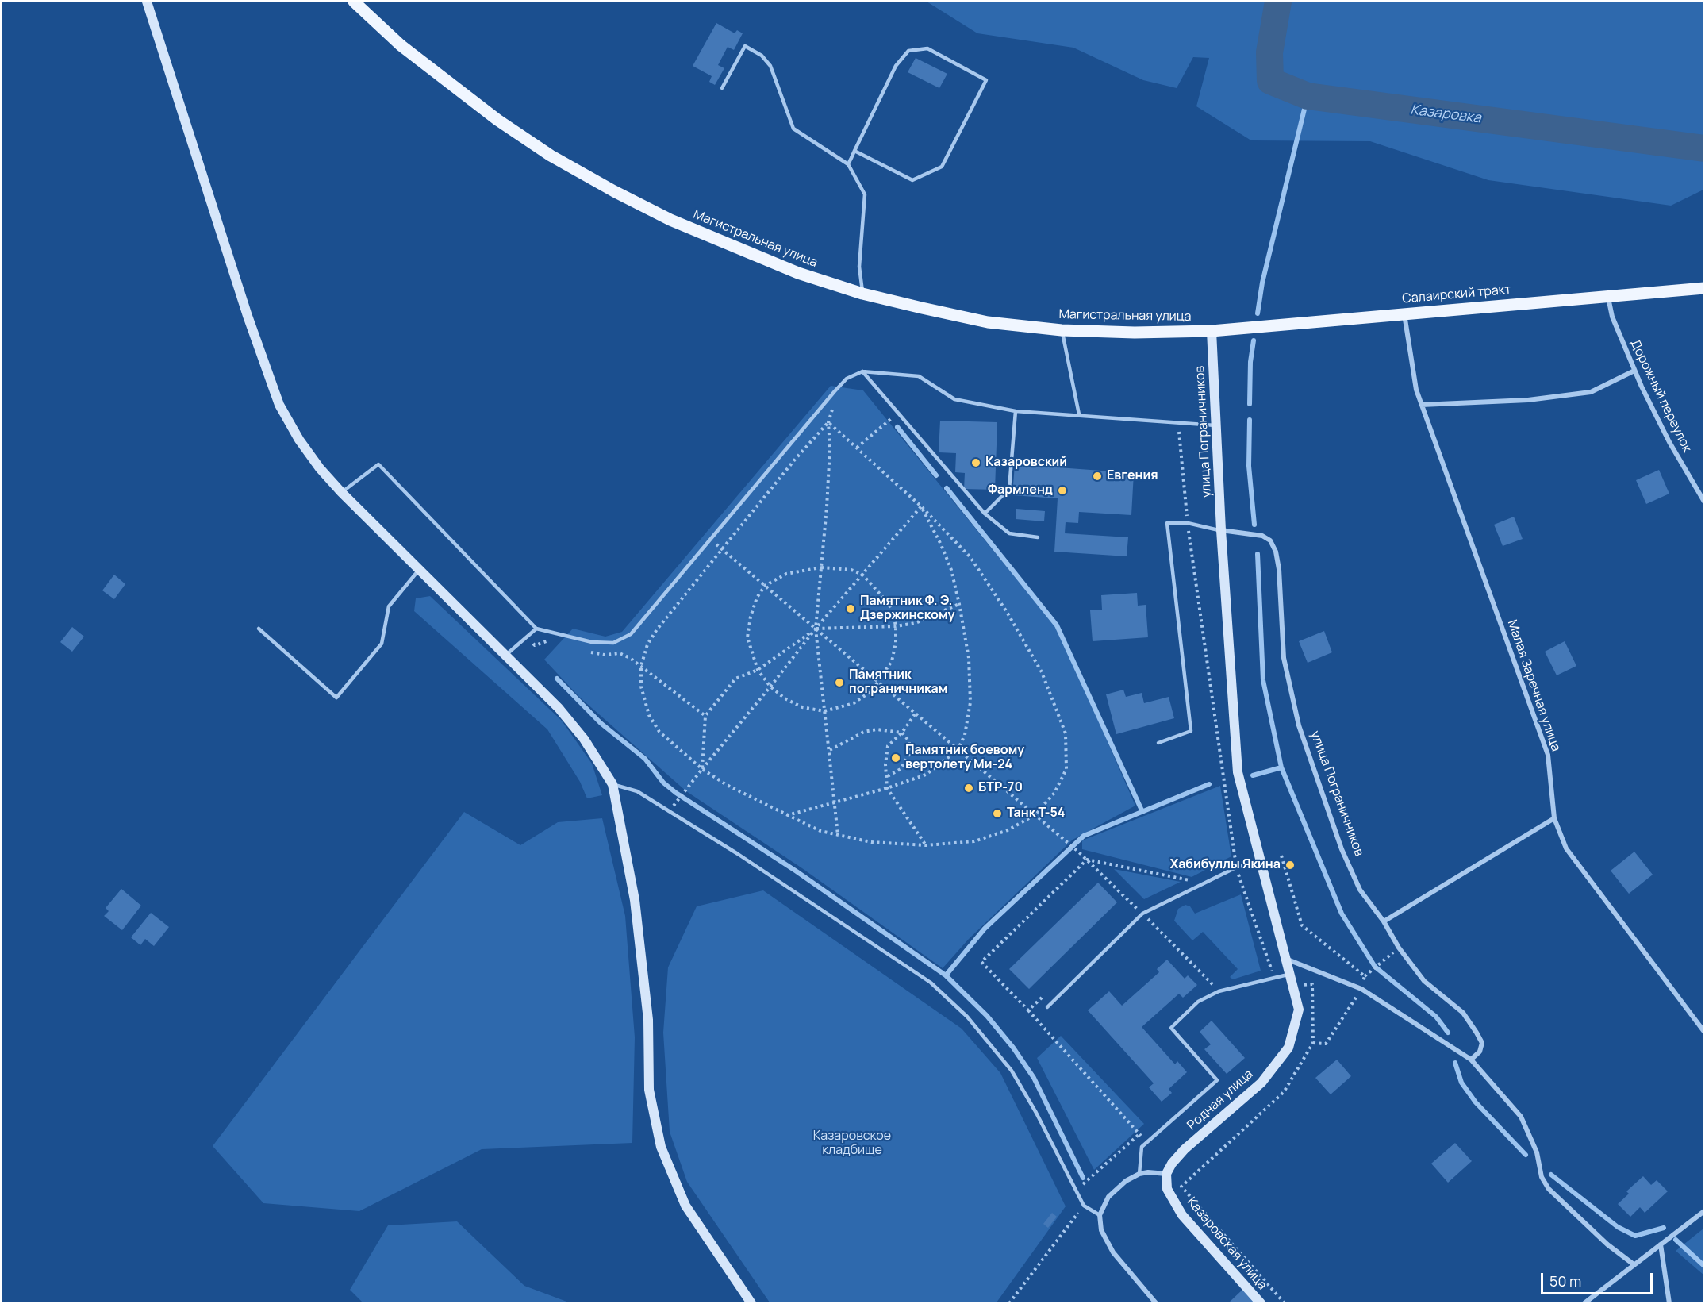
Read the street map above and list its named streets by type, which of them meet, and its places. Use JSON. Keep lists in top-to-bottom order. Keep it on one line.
{"streets":{"main road":["Магистральная улица","Салаирский тракт"],"street":["Дорожный переулок","улица Пограничников","Малая Заречная улица","Родная улица","Казаровская улица"]},"crossings":[["Магистральная улица","Салаирский тракт"],["Магистральная улица","улица Пограничников"],["Салаирский тракт","Дорожный переулок"],["Салаирский тракт","улица Пограничников"],["Салаирский тракт","Малая Заречная улица"],["улица Пограничников","Родная улица"],["Родная улица","Казаровская улица"]],"water":["Казаровка"],"parks":["Казаровское кладбище"],"places":["Казаровский","Евгения","Фармленд","Памятник Ф. Э. Дзержинскому","Памятник пограничникам","Памятник боевому вертолету Ми-24","БТР-70","Танк Т-54","Хабибуллы Якина"],"scale_bar":"50 m"}
